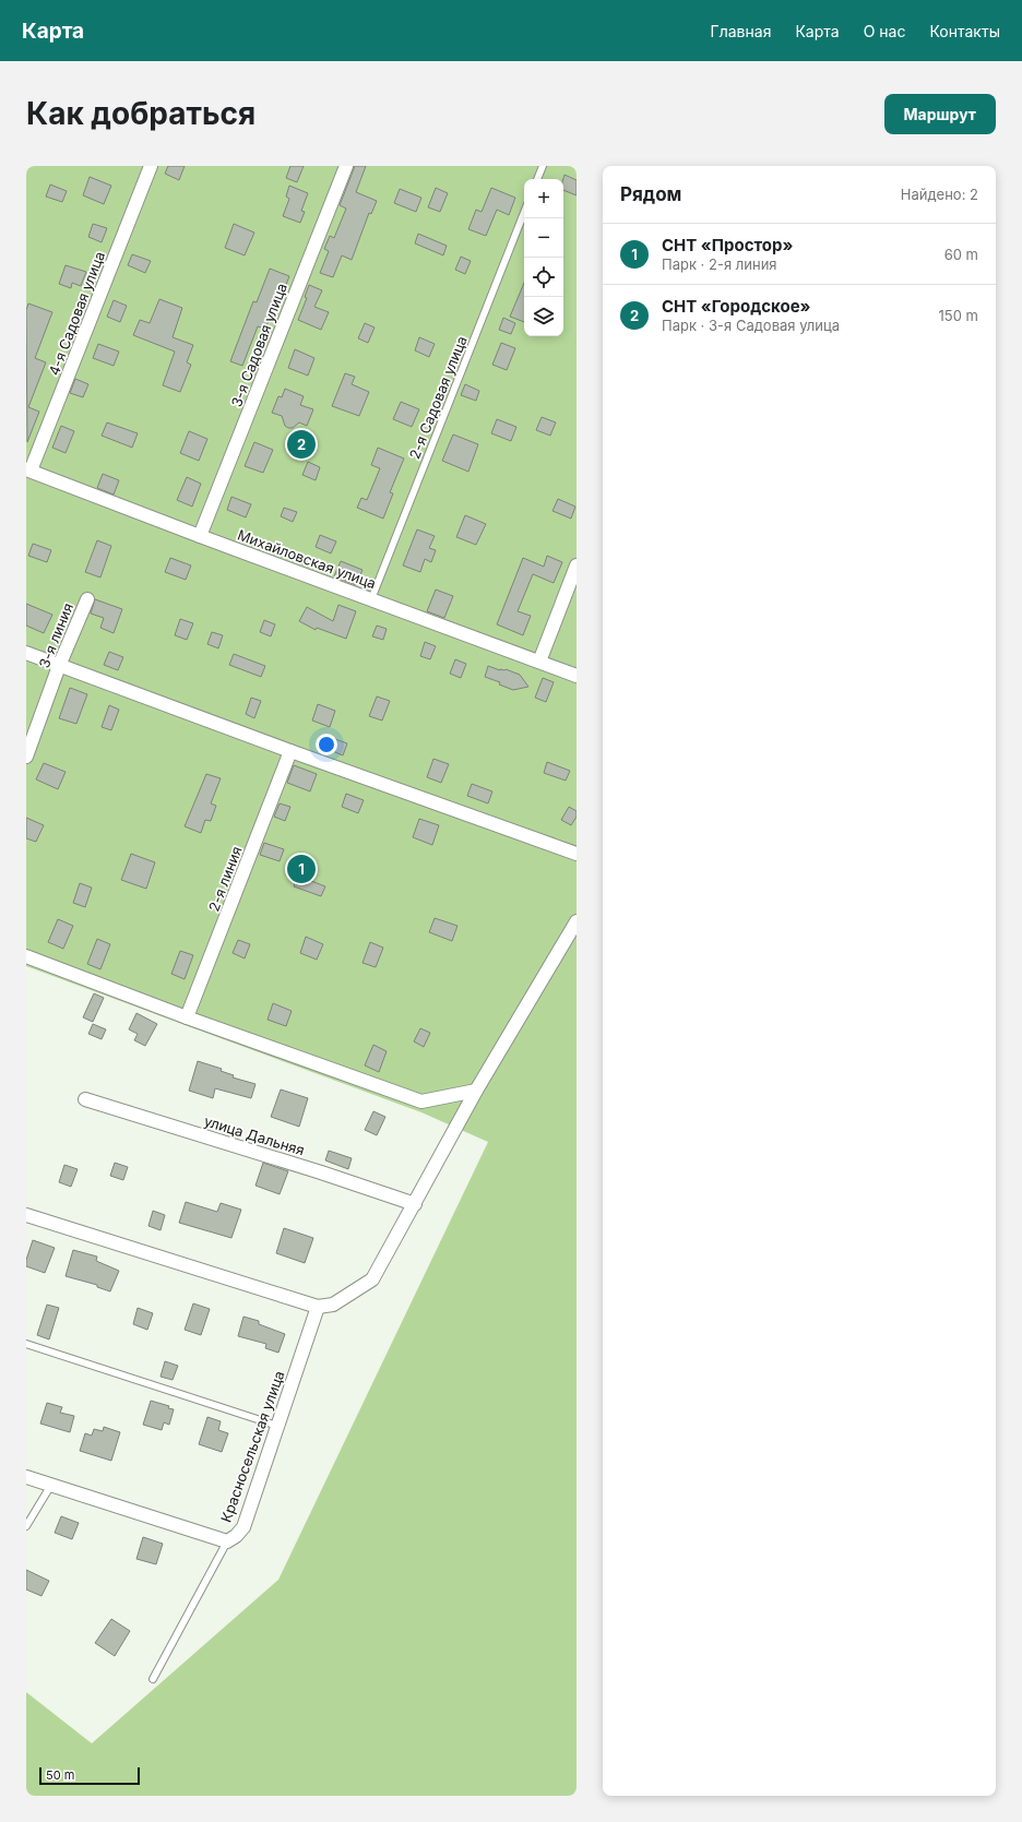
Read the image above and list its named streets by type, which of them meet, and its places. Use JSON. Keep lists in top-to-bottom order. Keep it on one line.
{"streets":{"street":["4-я Садовая улица","3-я Садовая улица","Михайловская улица","3-я линия","2-я линия","улица Дальняя","Красносельская улица"],"lane":["2-я Садовая улица"]},"crossings":[["4-я Садовая улица","Михайловская улица"],["3-я Садовая улица","Михайловская улица"],["2-я Садовая улица","Михайловская улица"]],"scale_bar":"50 m","page":{"header":"Карта","nav":["Главная","Карта","О нас","Контакты"],"buttons":"Маршрут","title":"Как добраться","heading":["Рядом","Найдено: 2"],"map_buttons":["+","−"],"list":[{"mark":"1","name":"СНТ «Простор»","note":"Парк · 2-я линия","value":"60 m"},{"mark":"2","name":"СНТ «Городское»","note":"Парк · 3-я Садовая улица","value":"150 m"}],"pins":["2","1"],"scale":"50 m"}}
